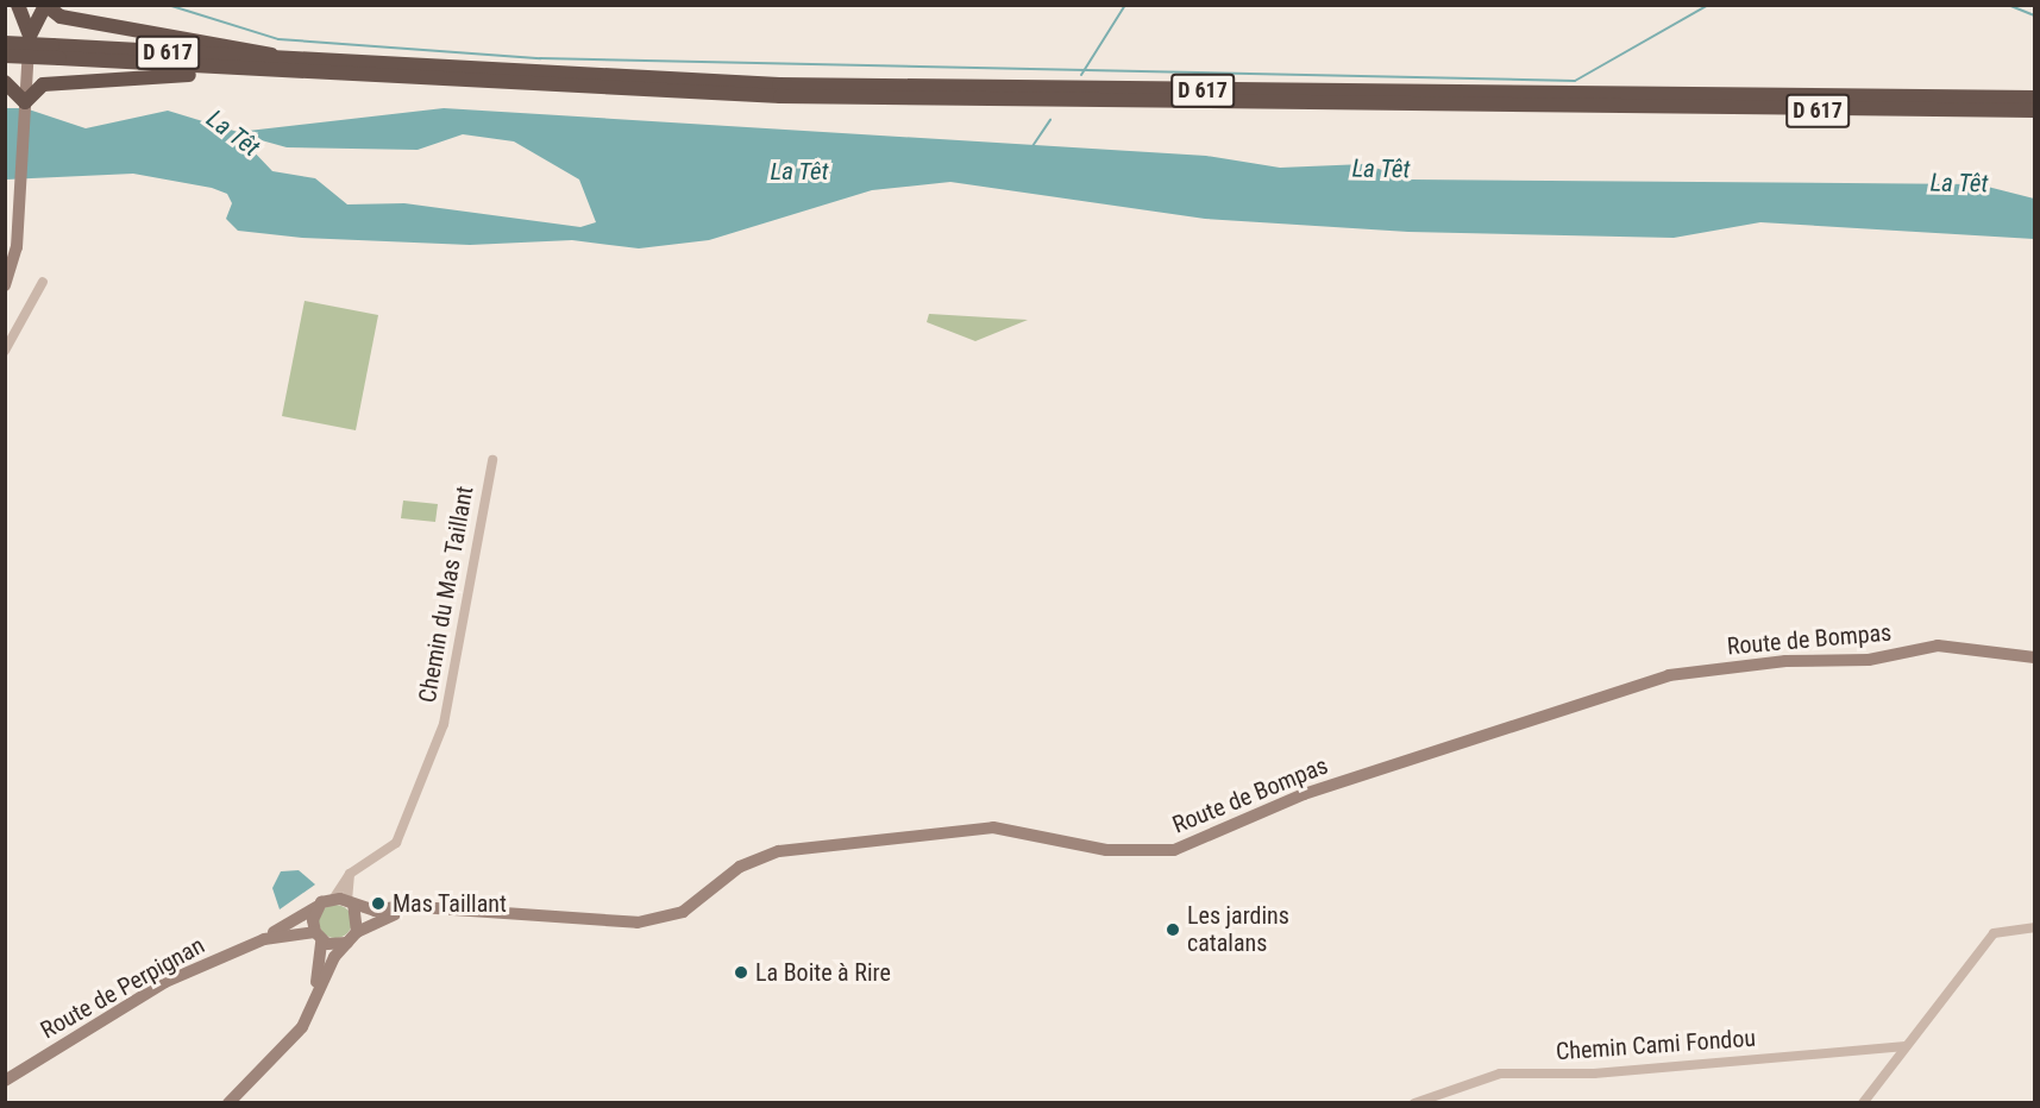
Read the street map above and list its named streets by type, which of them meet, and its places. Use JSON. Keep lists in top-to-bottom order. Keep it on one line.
{"streets":{"highway":["D 617"],"main road":["Route de Bompas","Route de Perpignan"],"street":["Chemin du Mas Taillant","Chemin Cami Fondou"]},"water":["La Têt"],"places":["Mas Taillant","Les jardins catalans","La Boite à Rire"]}
